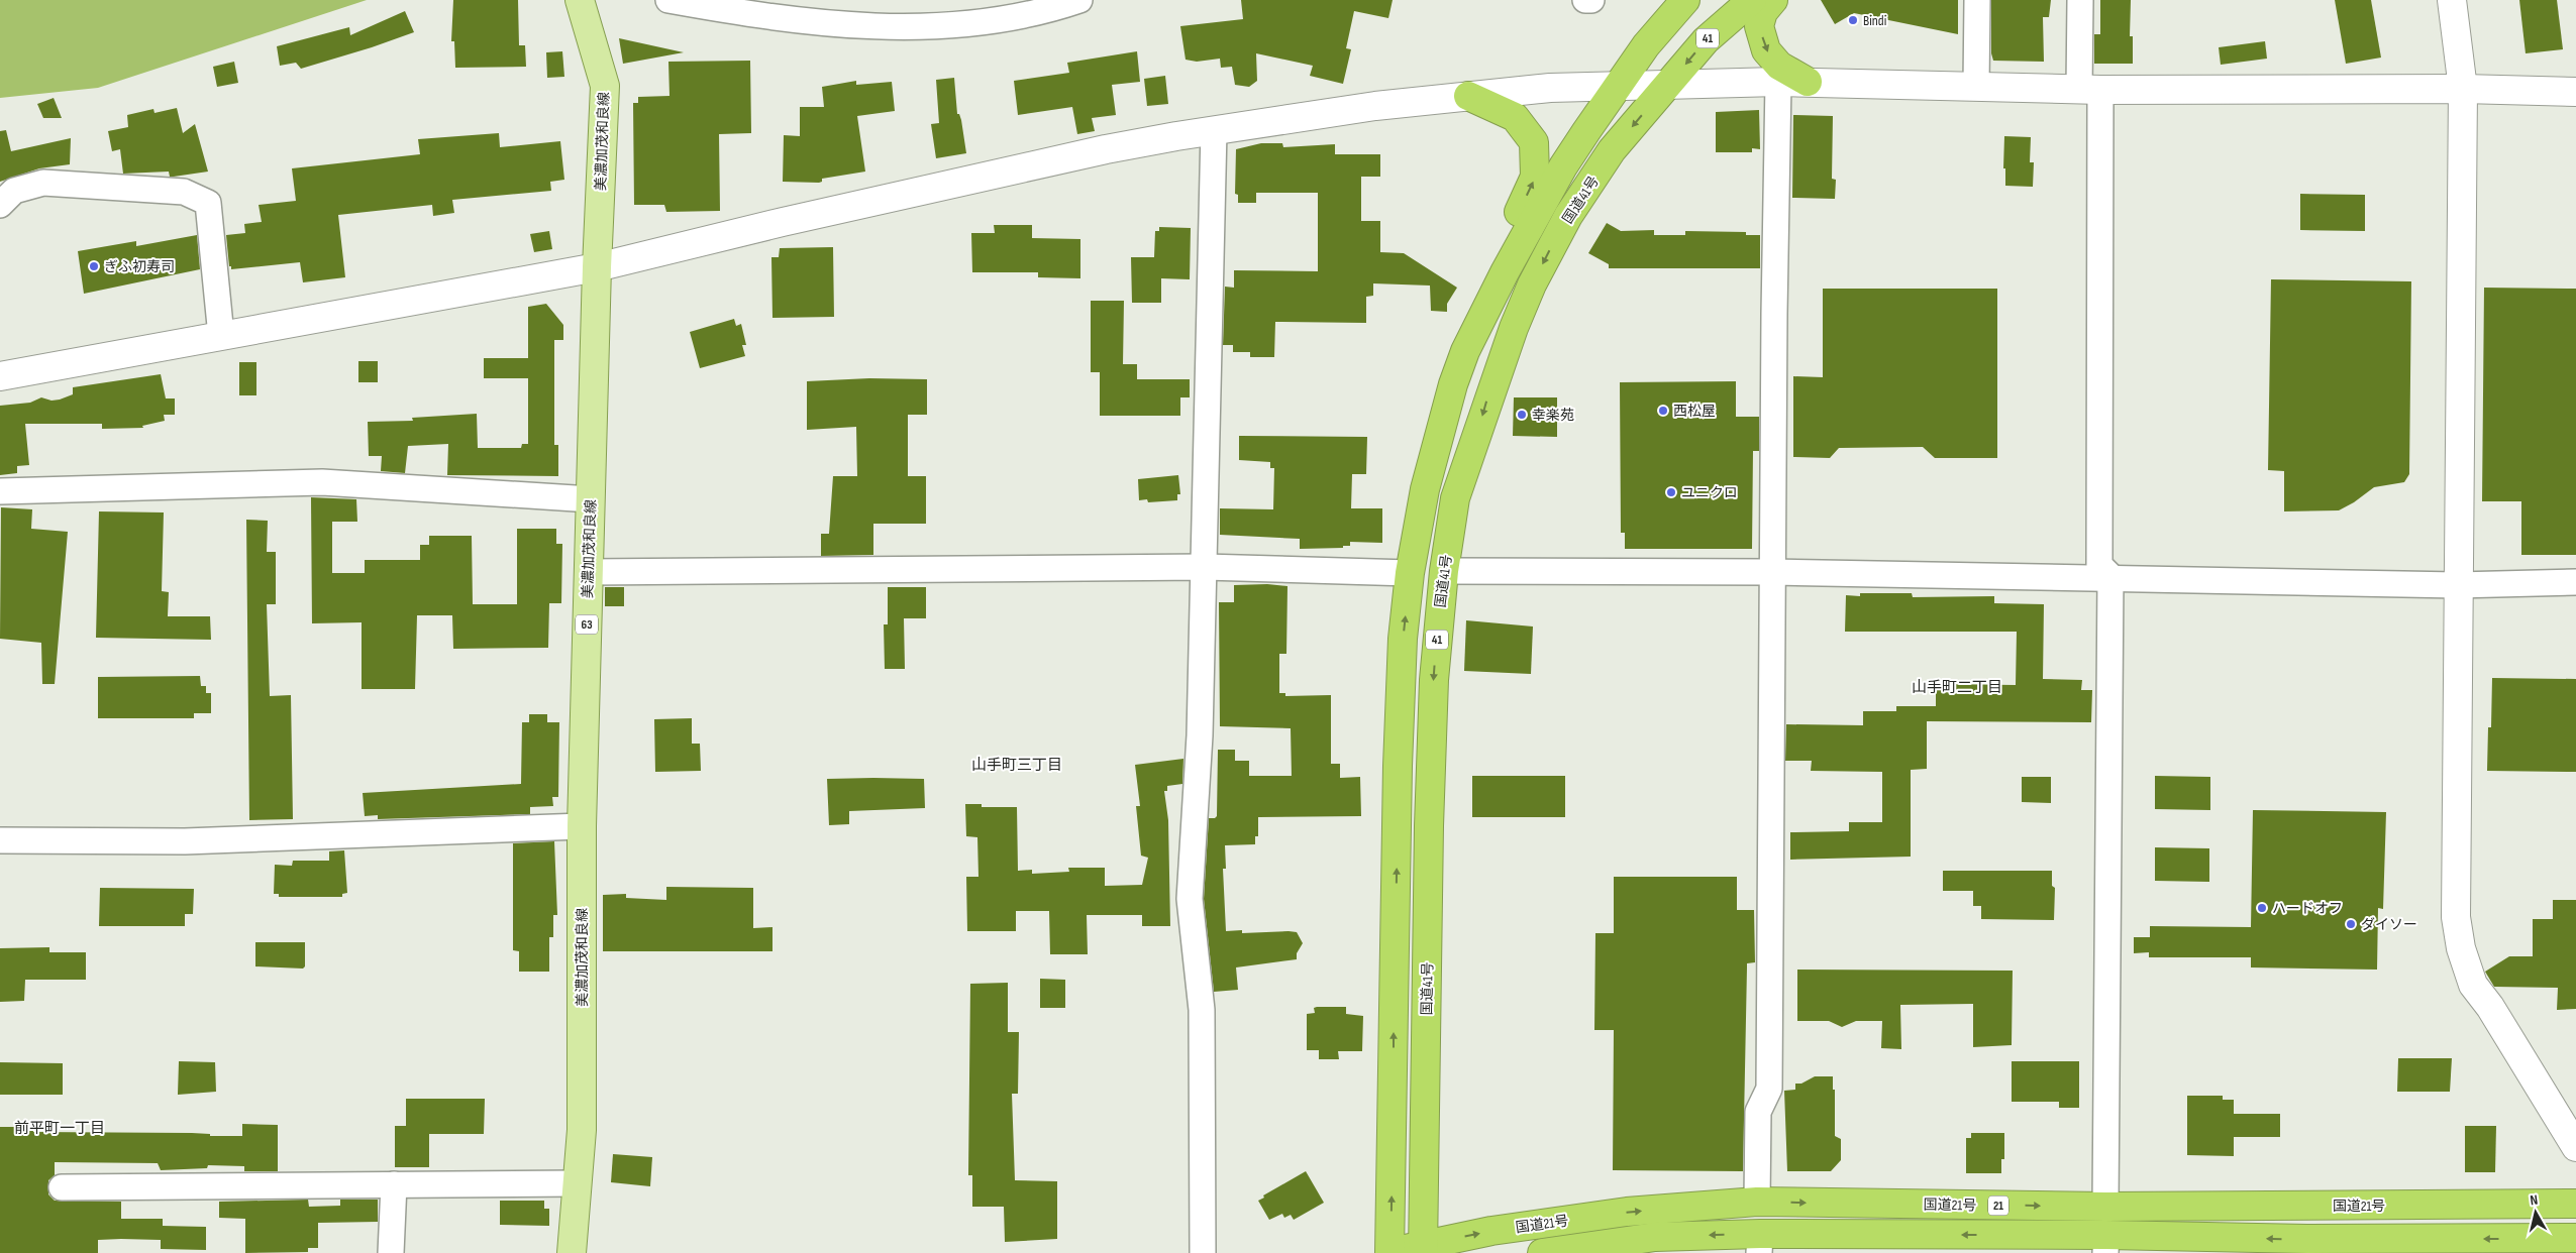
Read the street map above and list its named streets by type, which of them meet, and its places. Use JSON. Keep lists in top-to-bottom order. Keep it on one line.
{"streets":{"highway":["41","国道41号","国道21号","21"],"main road":["美濃加茂和良線","63"]},"crossings":[["国道41号","国道21号"]],"districts":["山手町二丁目","山手町三丁目","前平町一丁目"],"places":["Bindi","ぎふ初寿司","西松屋","幸楽苑","ユニクロ","ハードオフ","ダイソー"],"north":"top"}
